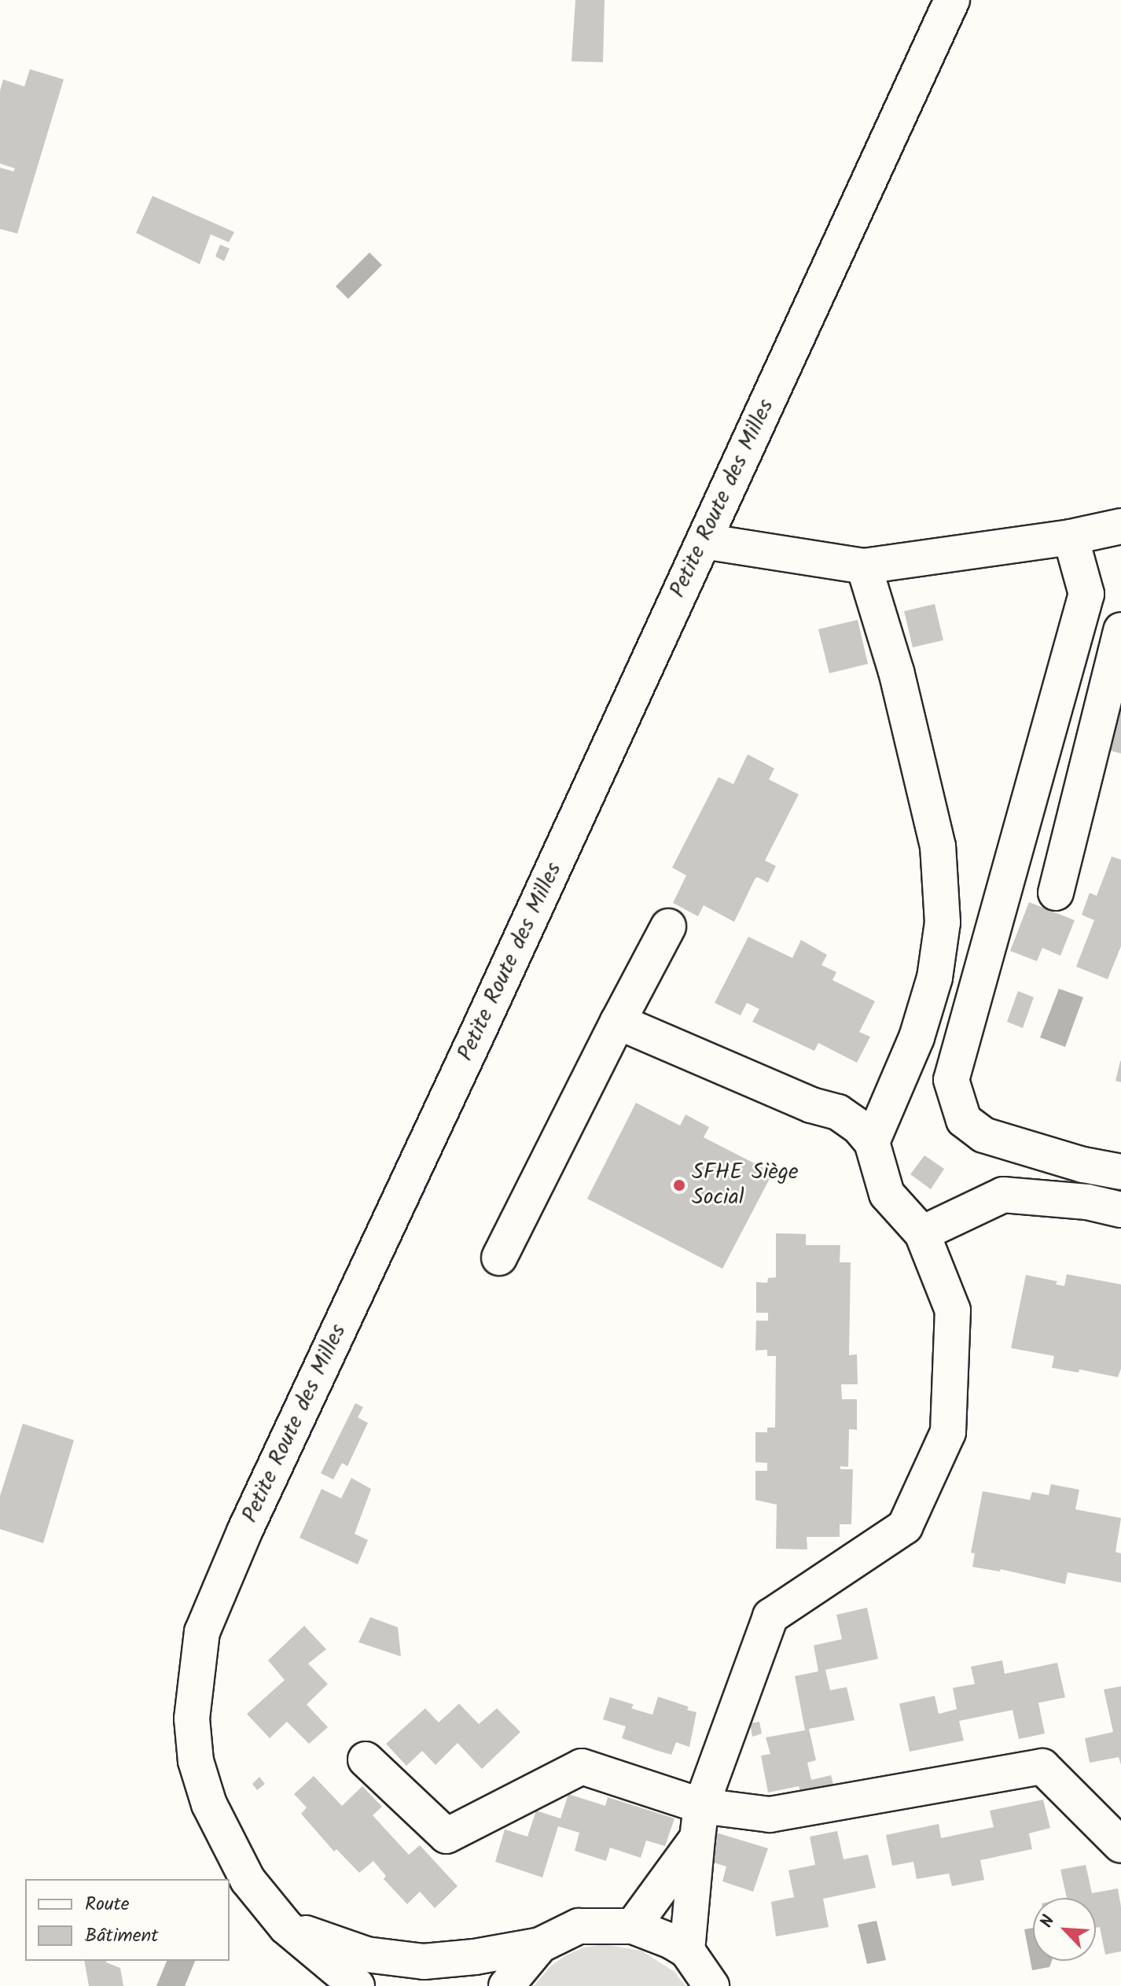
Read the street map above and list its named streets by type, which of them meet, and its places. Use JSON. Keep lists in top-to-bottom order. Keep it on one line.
{"streets":{"street":["Petite Route des Milles"]},"places":["SFHE Siège Social"],"legend":["Route","Bâtiment"],"north":"top left"}
